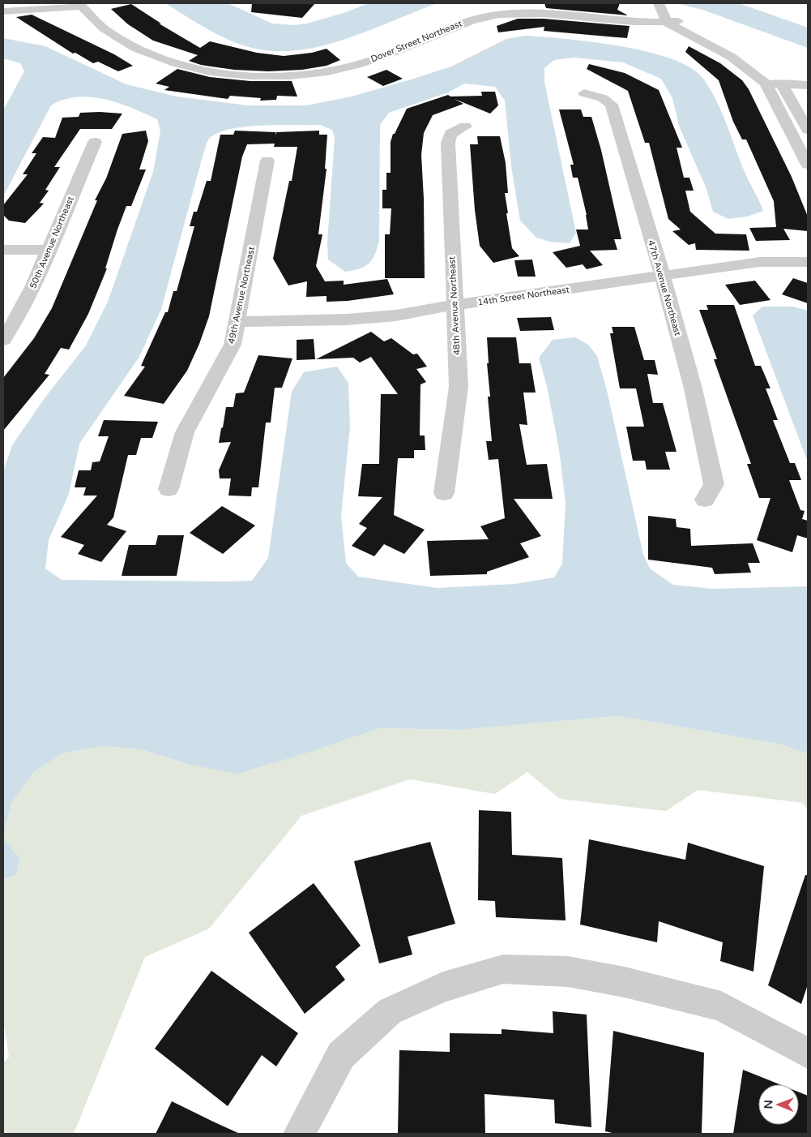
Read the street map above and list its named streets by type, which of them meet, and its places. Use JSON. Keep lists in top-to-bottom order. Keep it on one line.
{"streets":{"street":["Dover Street Northeast","50th Avenue Northeast","47th Avenue Northeast","49th Avenue Northeast","14th Street Northeast","48th Avenue Northeast"]},"crossings":[["47th Avenue Northeast","14th Street Northeast"],["49th Avenue Northeast","14th Street Northeast"],["14th Street Northeast","48th Avenue Northeast"]],"north":"left"}
